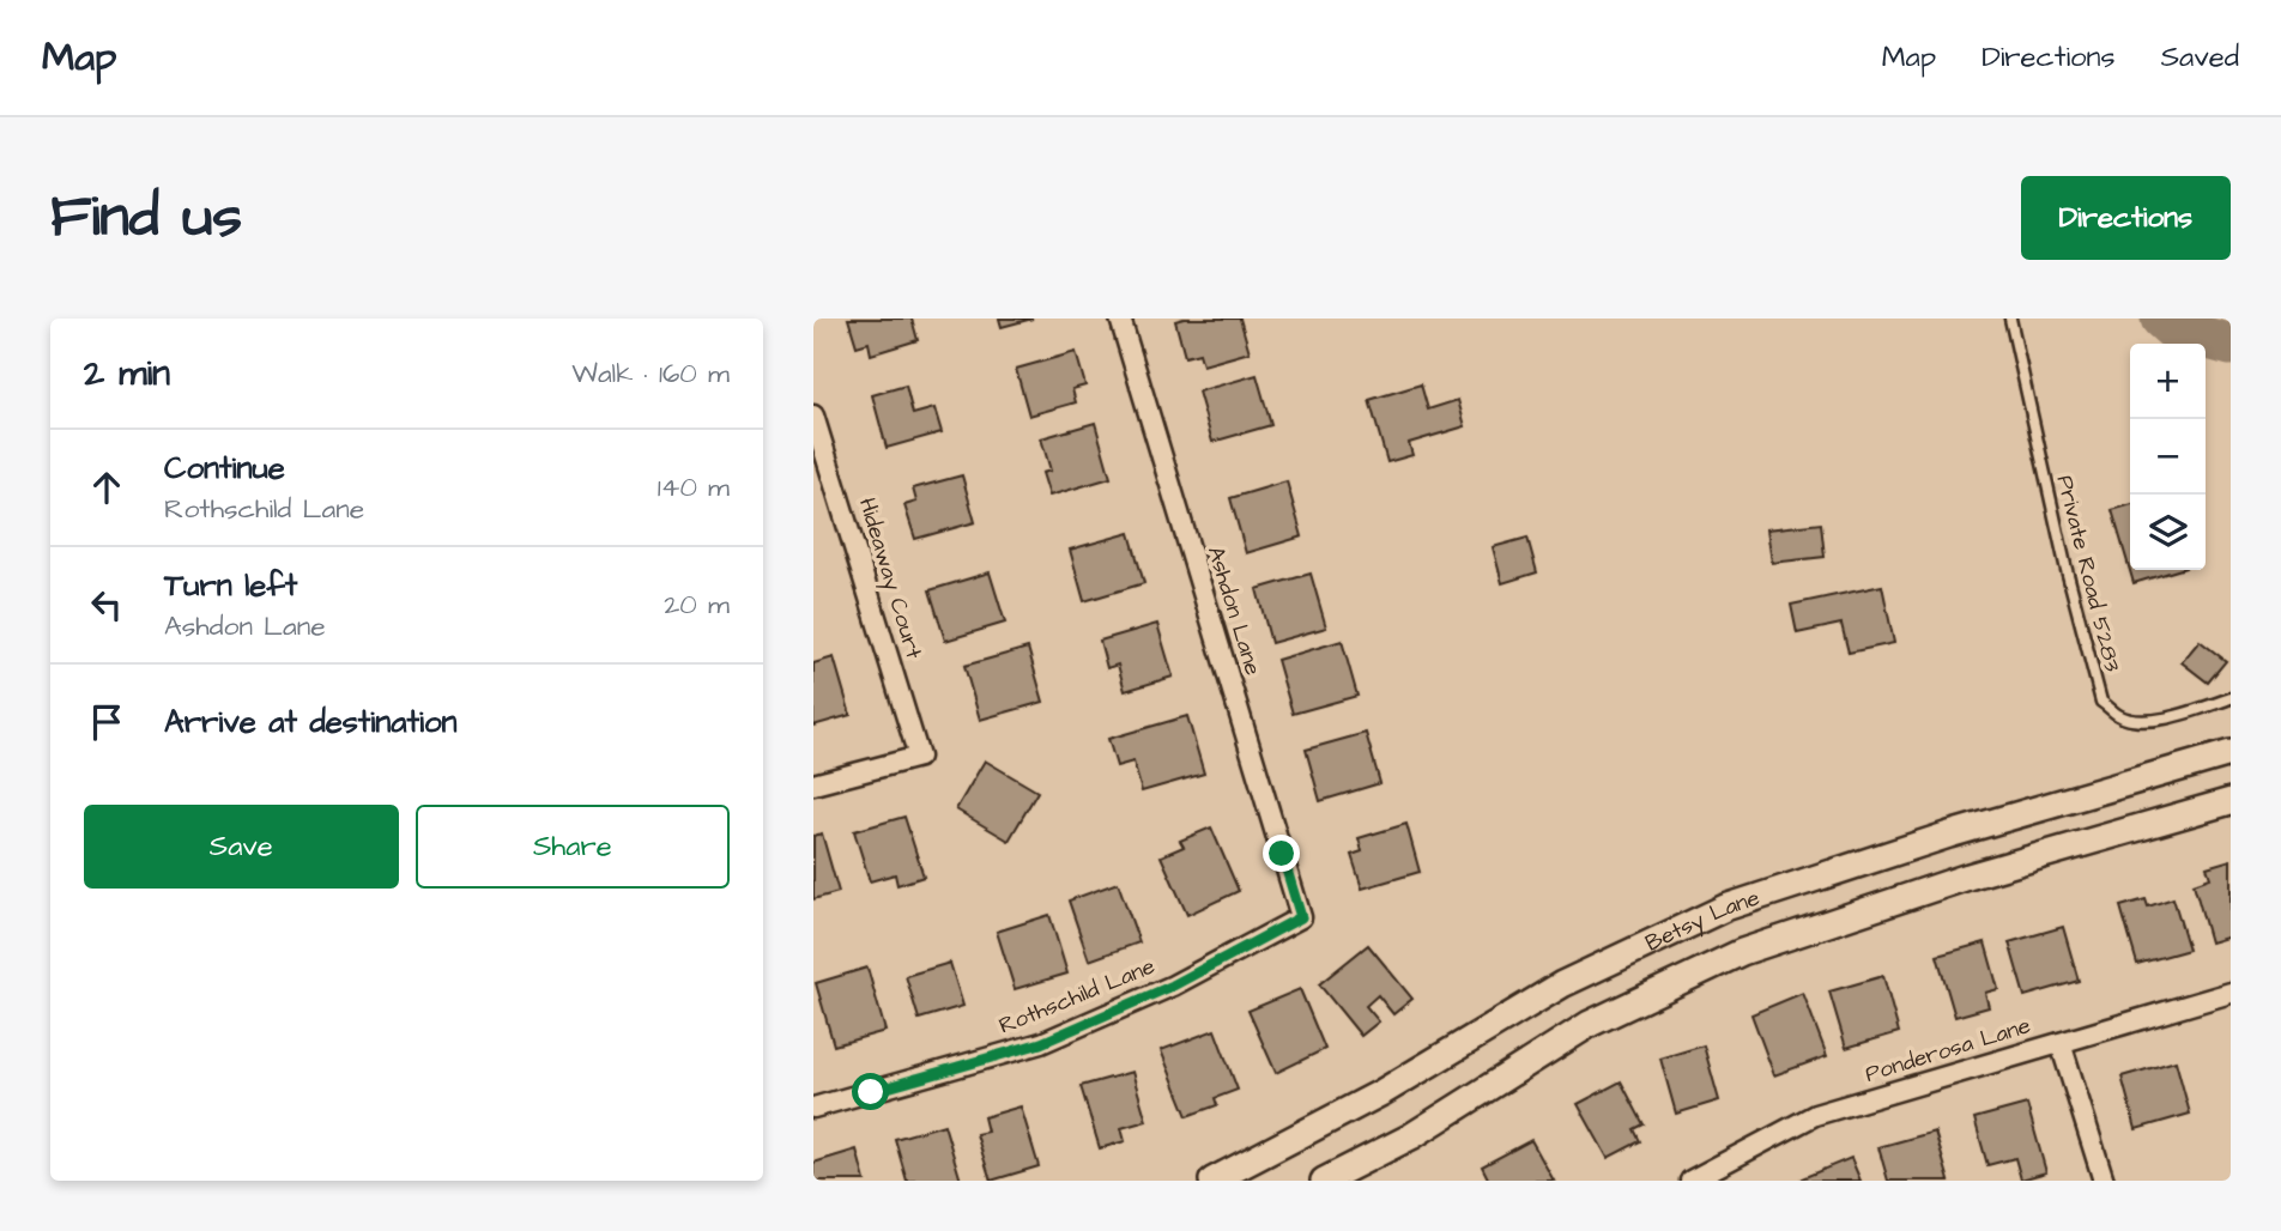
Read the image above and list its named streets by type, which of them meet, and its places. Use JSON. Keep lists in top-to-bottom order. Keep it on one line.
{"streets":{"main road":["Betsy Lane"],"street":["Hideaway Court","Ashdon Lane","Rothschild Lane","Ponderosa Lane"],"lane":["Private Road 5283"]},"crossings":[["Ashdon Lane","Rothschild Lane"]],"page":{"header":"Map","nav":["Map","Directions","Saved"],"buttons":["Directions",["Save","Share"]],"title":"Find us","heading":["2 min","Walk · 160 m"],"map_buttons":["+","−"],"list":[["Continue","Rothschild Lane","140 m"],["Turn left","Ashdon Lane","20 m"],"Arrive at destination"]}}
